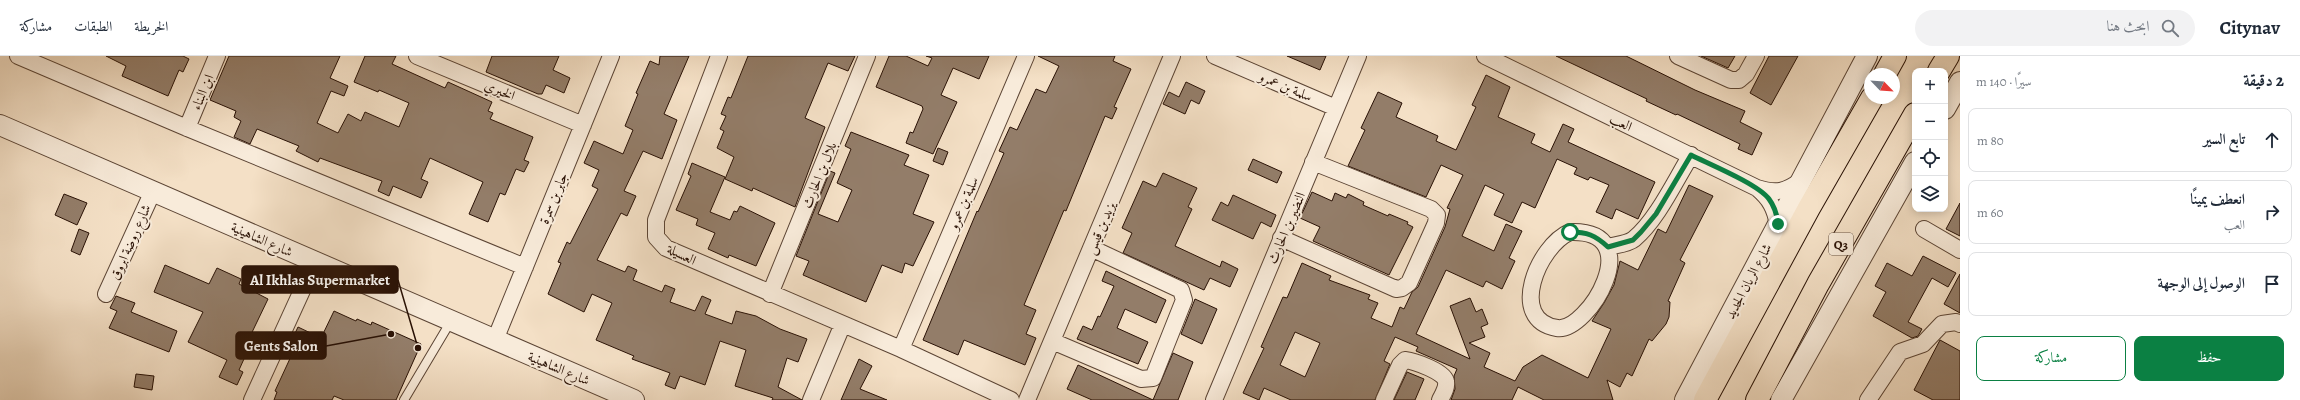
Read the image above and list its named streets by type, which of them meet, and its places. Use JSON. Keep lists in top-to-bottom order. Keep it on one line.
{"streets":{"highway":["Q3","شارع الريان الجديد"],"street":["سلمة بن عمرو","الخيري","ابن البناء","العب","بلال بن الحارث","جابر بن سمرة","يزيد بن قيس","النضير بن الحارث","شارع الشاهينية","شارع روضة ابروق","العسيلة"]},"crossings":[["سلمة بن عمرو","النضير بن الحارث"],["سلمة بن عمرو","العسيلة"],["الخيري","جابر بن سمرة"],["العب","شارع الريان الجديد"],["بلال بن الحارث","العسيلة"],["جابر بن سمرة","شارع الشاهينية"],["شارع الشاهينية","شارع روضة ابروق"]],"places":["Gents Salon","Al Ikhlas Supermarket"],"north":"bottom right","page":{"header":"Citynav","search":"ابحث هنا","nav":["الخريطة","الطبقات","مشاركة"],"heading":["2 دقيقة","سيرًا · 140 m"],"map_buttons":["+","−"],"list":[["تابع السير","80 m"],["انعطف يمينًا","العب","60 m"],"الوصول إلى الوجهة"],"buttons":["حفظ","مشاركة"]}}
